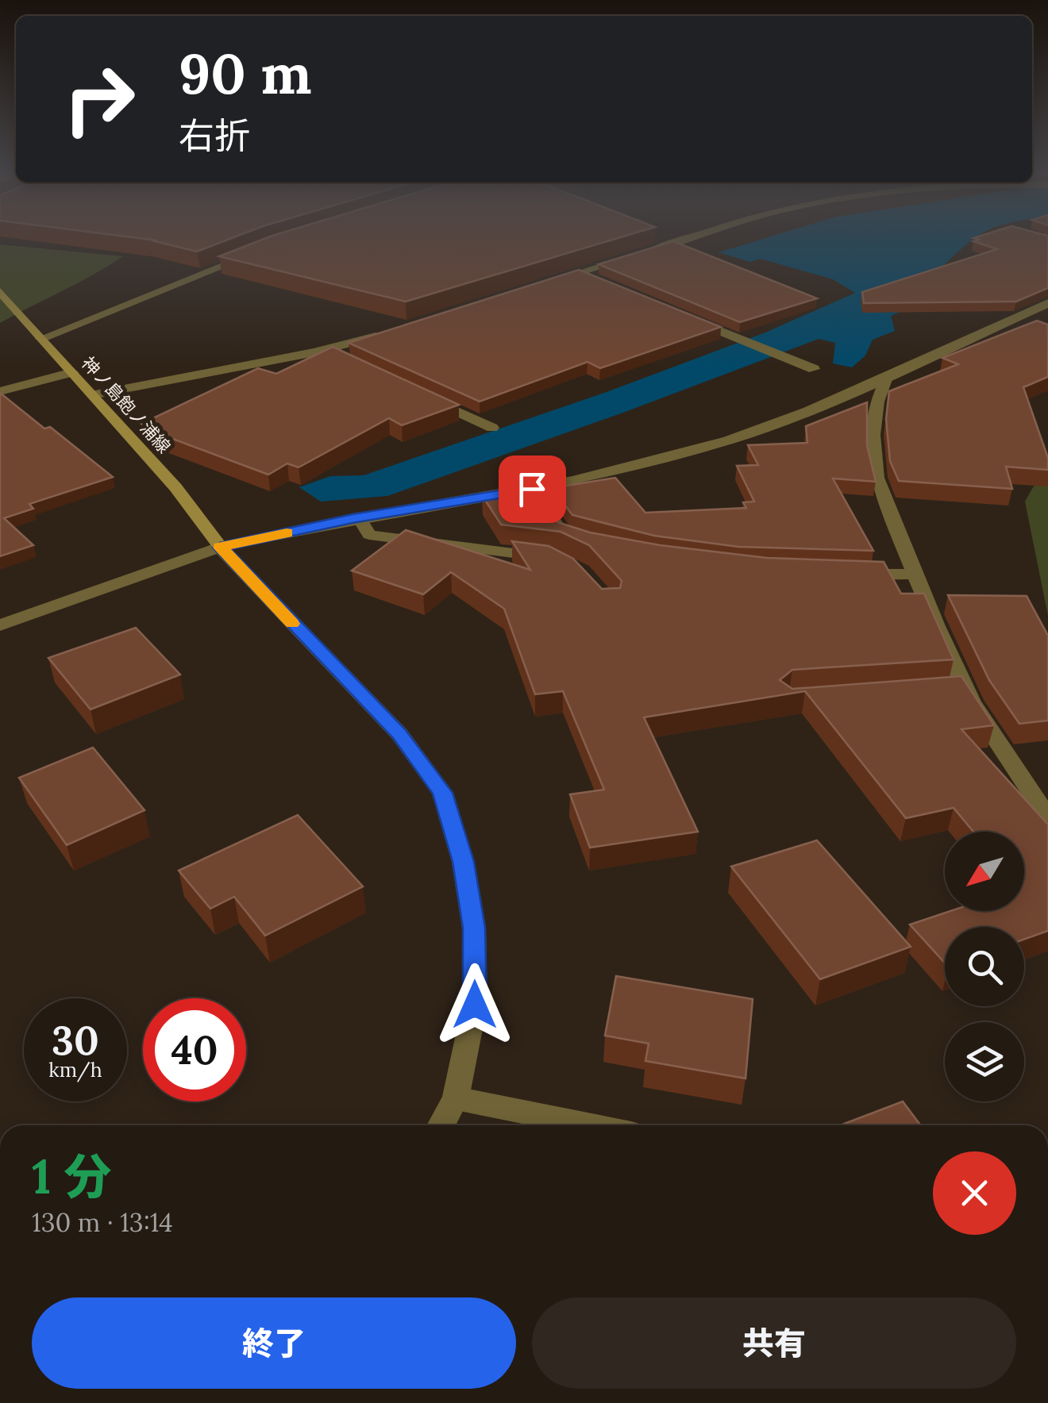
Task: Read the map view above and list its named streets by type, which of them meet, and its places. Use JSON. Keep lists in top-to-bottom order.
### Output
{
  "streets": {
    "main road": ["神ノ島飽ノ浦線"]
  },
  "north": "bottom left",
  "page": {
    "turn": ["90 m", "右折"],
    "speed": "30 km/h",
    "limit": "40",
    "heading": ["1 分", "130 m · 13:14"],
    "buttons": ["終了", "共有"]
  }
}
